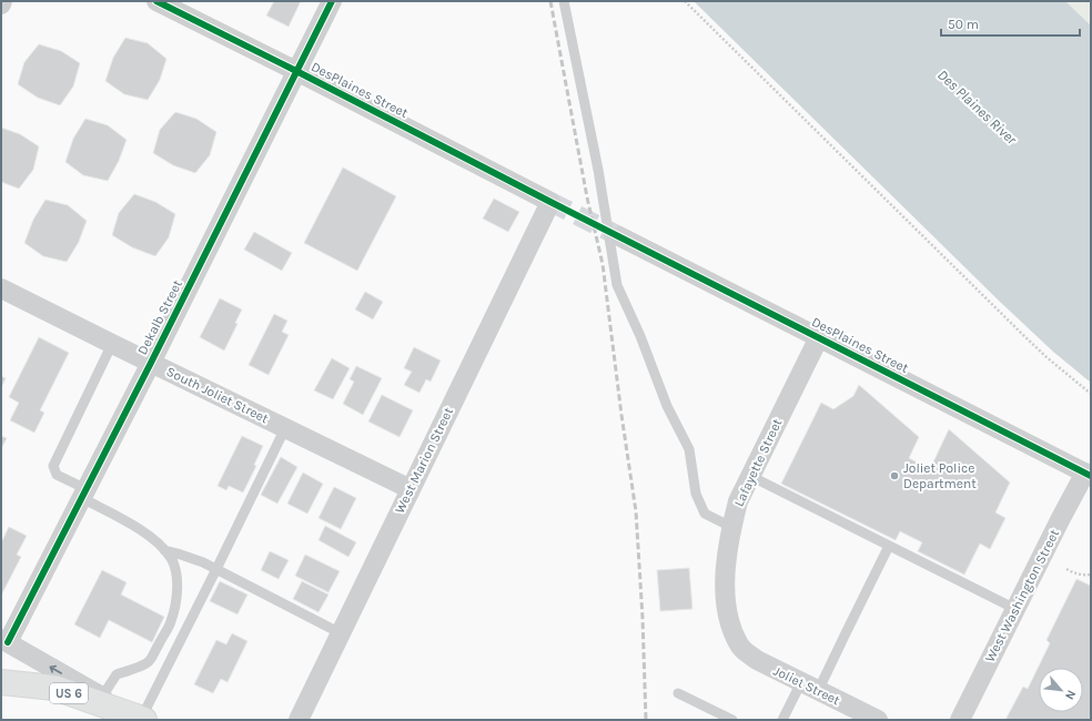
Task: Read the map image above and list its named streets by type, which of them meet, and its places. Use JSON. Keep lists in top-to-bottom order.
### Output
{
  "streets": {
    "main road": ["US 6"],
    "street": [
      "DesPlaines Street",
      "Dekalb Street",
      "South Joliet Street",
      "West Marion Street",
      "Lafayette Street",
      "West Washington Street",
      "Joliet Street"
    ]
  },
  "crossings": [
    ["DesPlaines Street", "Dekalb Street"],
    ["DesPlaines Street", "West Marion Street"],
    ["DesPlaines Street", "Lafayette Street"],
    ["DesPlaines Street", "West Washington Street"],
    ["Dekalb Street", "South Joliet Street"],
    ["South Joliet Street", "West Marion Street"],
    ["Lafayette Street", "Joliet Street"]
  ],
  "water": ["Des Plaines River"],
  "places": ["Joliet Police Department"],
  "scale_bar": "50 m",
  "north": "bottom right"
}
